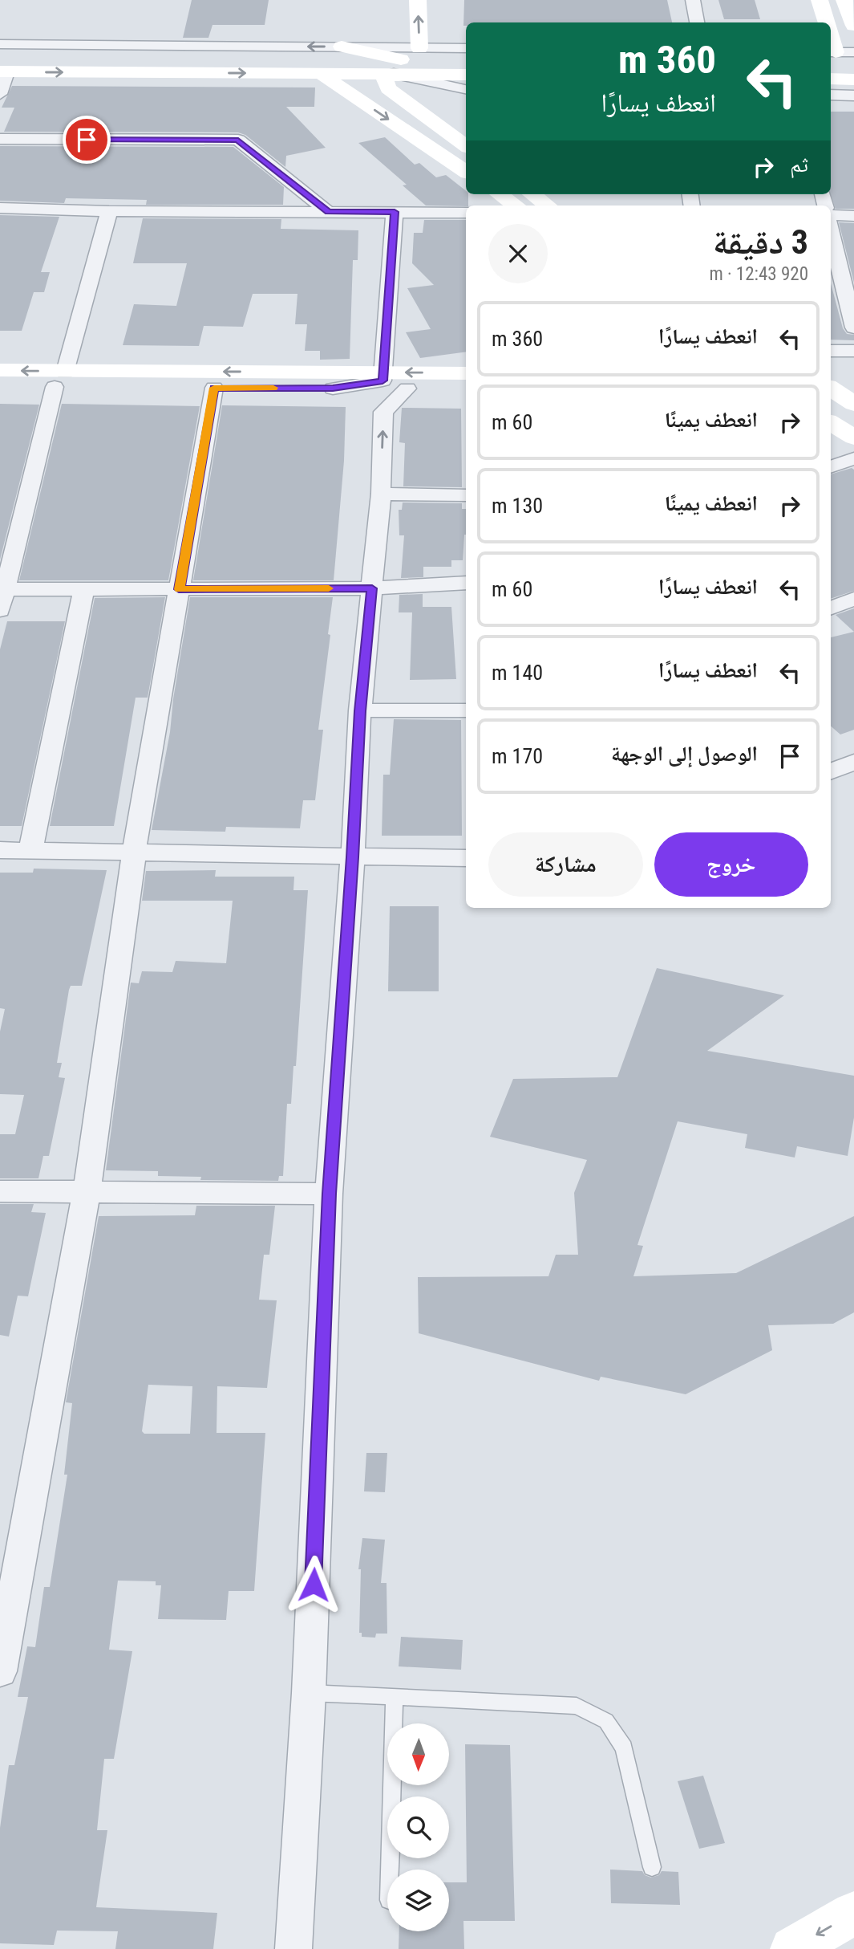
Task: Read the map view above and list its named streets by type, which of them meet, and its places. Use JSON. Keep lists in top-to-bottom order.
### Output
{
  "north": "bottom",
  "page": {
    "turn": ["360 m", "انعطف يسارًا"],
    "then": "ثم",
    "heading": ["3 دقيقة", "920 m · 12:43"],
    "list": [
      {
        "name": "انعطف يسارًا",
        "value": "360 m"
      },
      {
        "name": "انعطف يمينًا",
        "value": "60 m"
      },
      {
        "name": "انعطف يمينًا",
        "value": "130 m"
      },
      {
        "name": "انعطف يسارًا",
        "value": "60 m"
      },
      {
        "name": "انعطف يسارًا",
        "value": "140 m"
      },
      {
        "name": "الوصول إلى الوجهة",
        "value": "170 m"
      }
    ],
    "buttons": ["خروج", "مشاركة"]
  }
}
